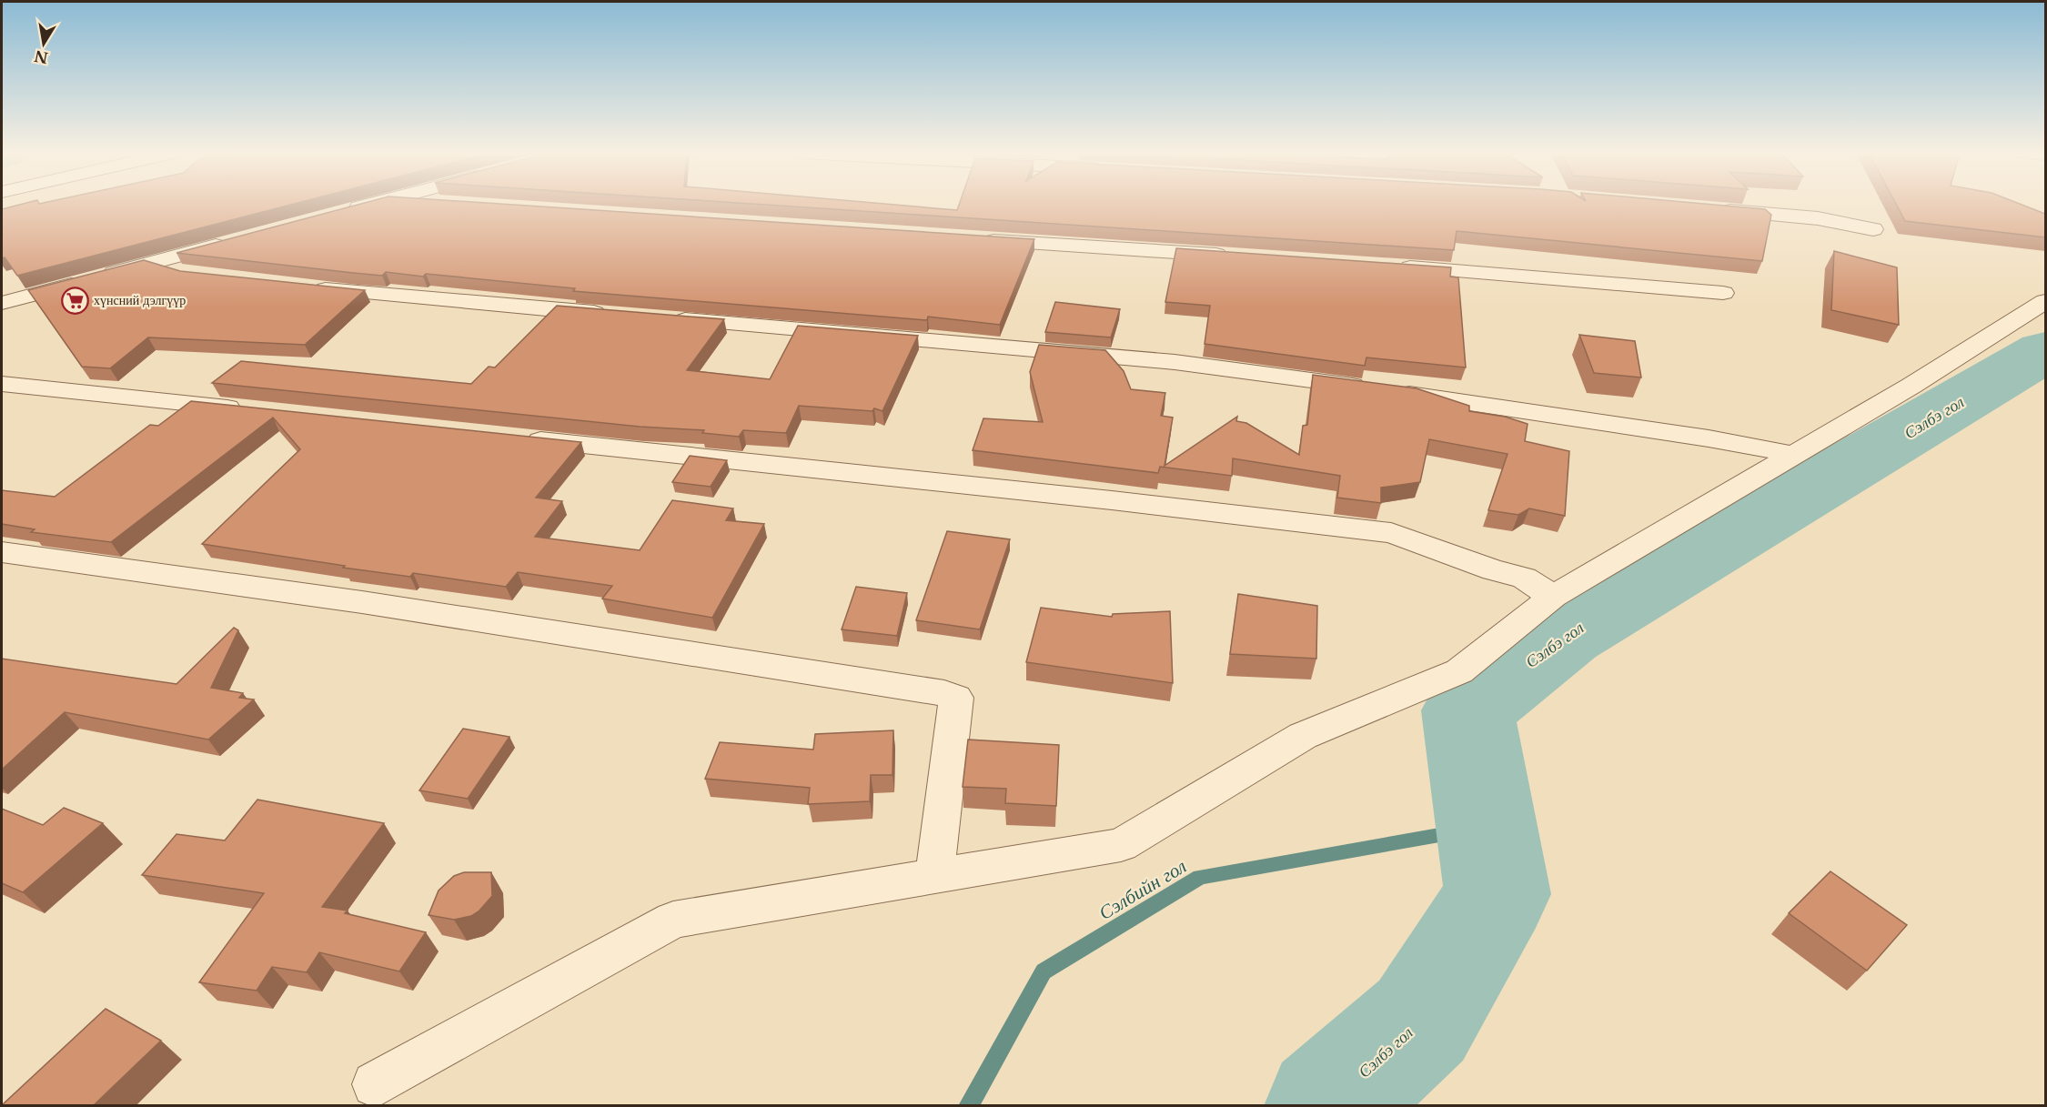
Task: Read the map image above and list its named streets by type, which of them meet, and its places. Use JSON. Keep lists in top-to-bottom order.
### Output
{
  "water": ["Сэлбэ гол", "Сэлбийн гол"],
  "places": {
    "supermarket": ["хүнсний дэлгүүр"]
  },
  "north": "bottom"
}
